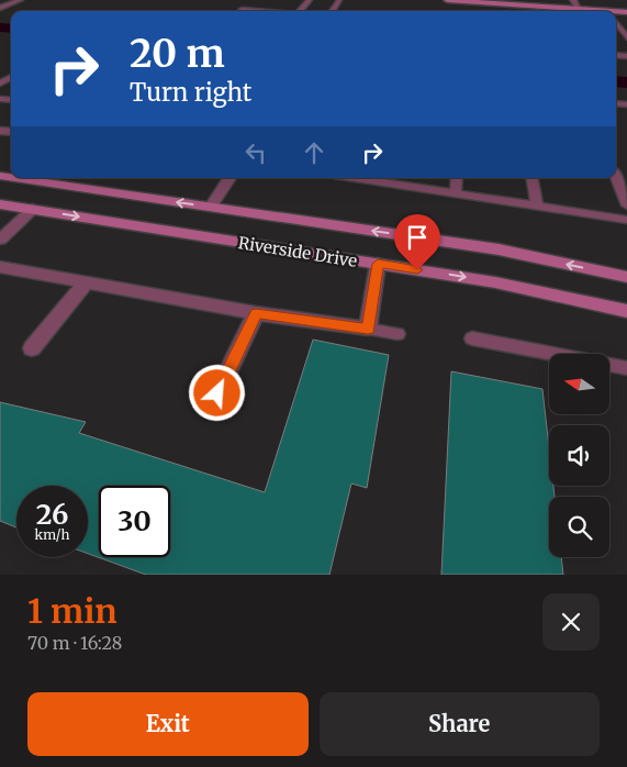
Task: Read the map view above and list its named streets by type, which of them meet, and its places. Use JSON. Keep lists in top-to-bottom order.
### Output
{
  "streets": {
    "street": ["Riverside Drive"]
  },
  "north": "left",
  "page": {
    "turn": ["20 m", "Turn right"],
    "speed": "26 km/h",
    "limit": "30",
    "heading": ["1 min", "70 m · 16:28"],
    "buttons": ["Exit", "Share"]
  }
}
